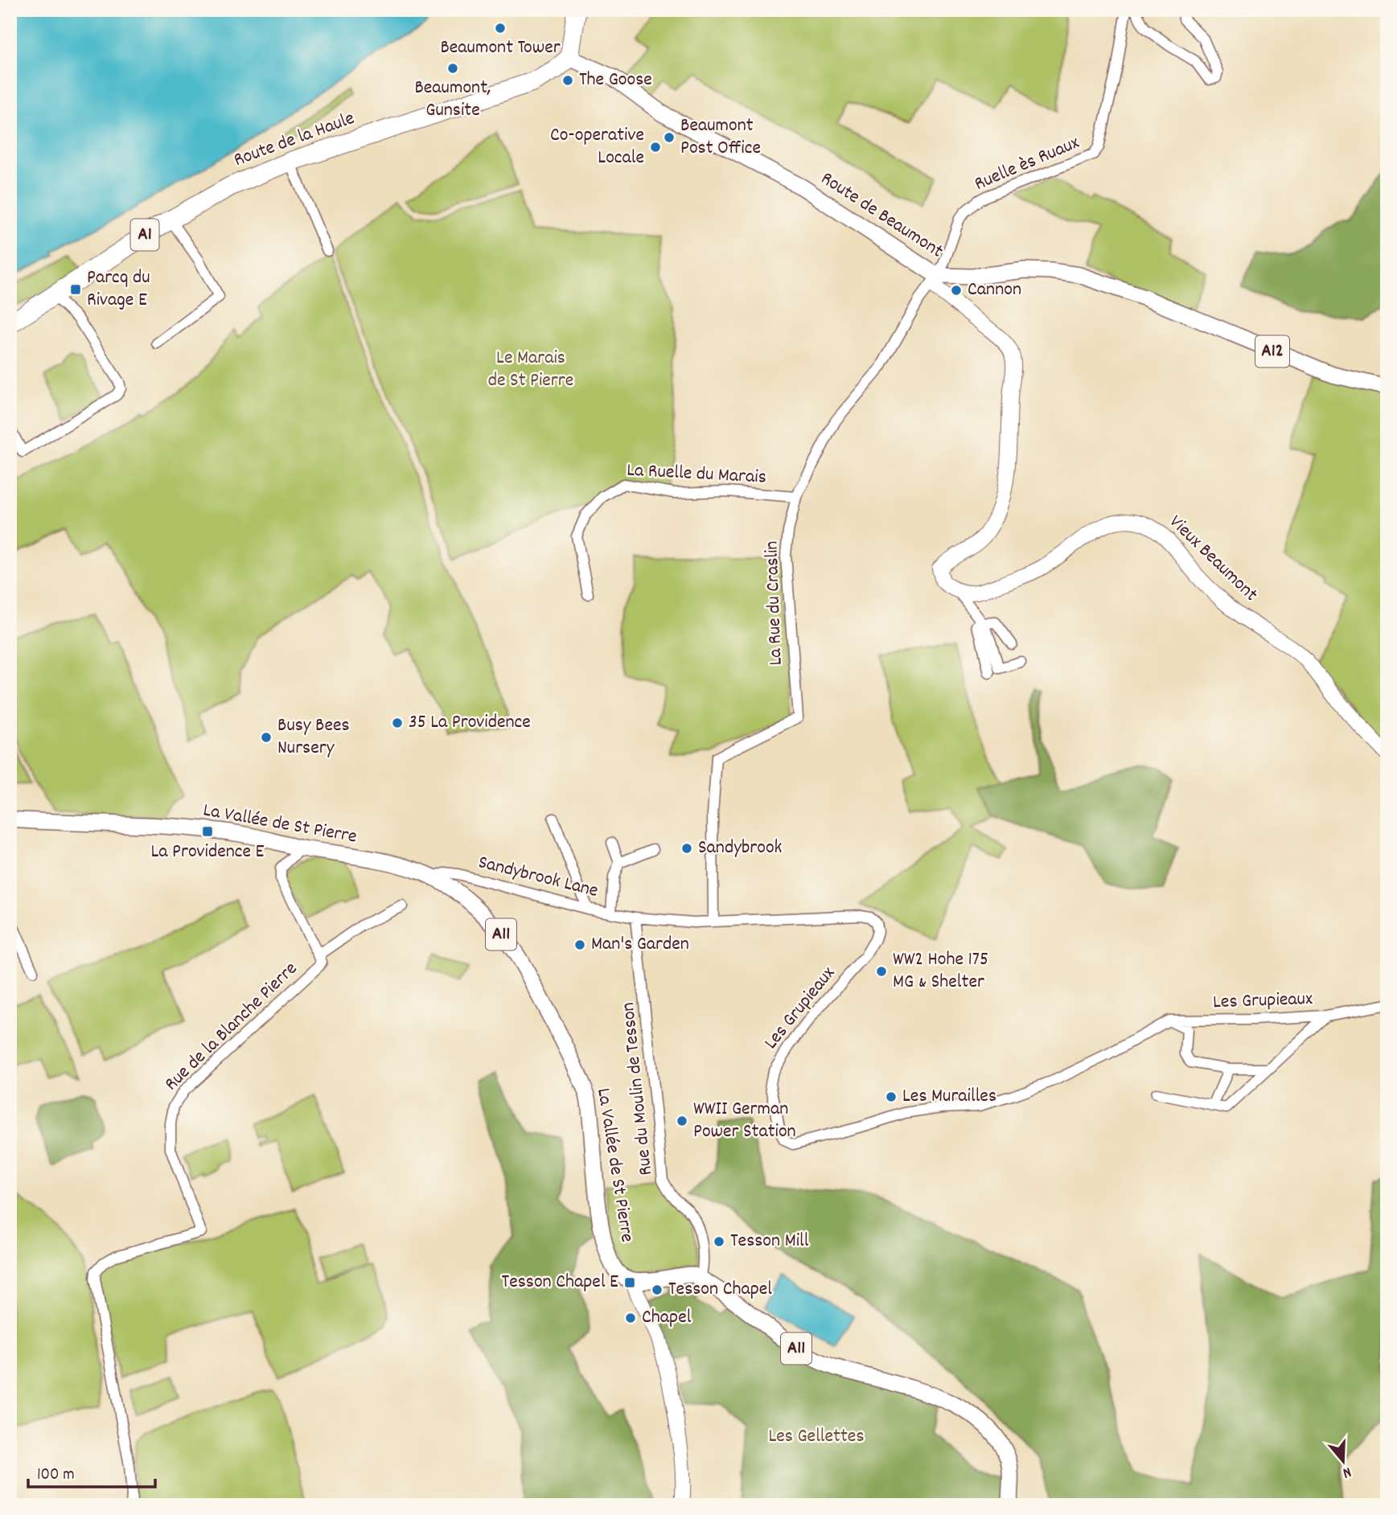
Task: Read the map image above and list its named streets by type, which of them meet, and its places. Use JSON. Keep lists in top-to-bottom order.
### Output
{
  "streets": {
    "highway": ["Route de la Haule", "A1"],
    "main road": [
      "Route de Beaumont",
      "A12",
      "La Vallée de St Pierre",
      "A11"
    ],
    "street": [
      "Ruelle ès Ruaux",
      "La Ruelle du Marais",
      "Vieux Beaumont",
      "La Rue du Craslin",
      "Sandybrook Lane",
      "Les Grupieaux",
      "Rue de la Blanche Pierre",
      "Rue du Moulin de Tesson"
    ]
  },
  "crossings": [
    ["Route de la Haule", "Route de Beaumont"],
    ["Ruelle ès Ruaux", "Route de Beaumont"],
    ["Ruelle ès Ruaux", "La Rue du Craslin"],
    ["Route de Beaumont", "La Rue du Craslin"],
    ["La Ruelle du Marais", "La Rue du Craslin"],
    ["La Rue du Craslin", "Les Grupieaux"],
    ["La Vallée de St Pierre", "Sandybrook Lane"],
    ["La Vallée de St Pierre", "A11"],
    ["La Vallée de St Pierre", "Rue de la Blanche Pierre"],
    ["Sandybrook Lane", "Les Grupieaux"],
    ["Sandybrook Lane", "Rue du Moulin de Tesson"],
    ["A11", "Rue du Moulin de Tesson"],
    ["Les Grupieaux", "Rue du Moulin de Tesson"]
  ],
  "parks": ["Le Marais de St Pierre", "Les Gellettes"],
  "places": {
    "other": [
      "Beaumont Tower",
      "Beaumont, Gunsite",
      "The Goose",
      "Beaumont Post Office",
      "Co-operative Locale",
      "Cannon",
      "35 La Providence",
      "Busy Bees Nursery",
      "Sandybrook",
      "Man's Garden",
      "WW2 Hohe 175 MG & Shelter",
      "Les Murailles",
      "WWII German Power Station",
      "Tesson Mill",
      "Tesson Chapel",
      "Chapel"
    ],
    "transit": ["Parcq du Rivage E", "La Providence E", "Tesson Chapel E"]
  },
  "scale_bar": "100 m",
  "north": "bottom"
}
